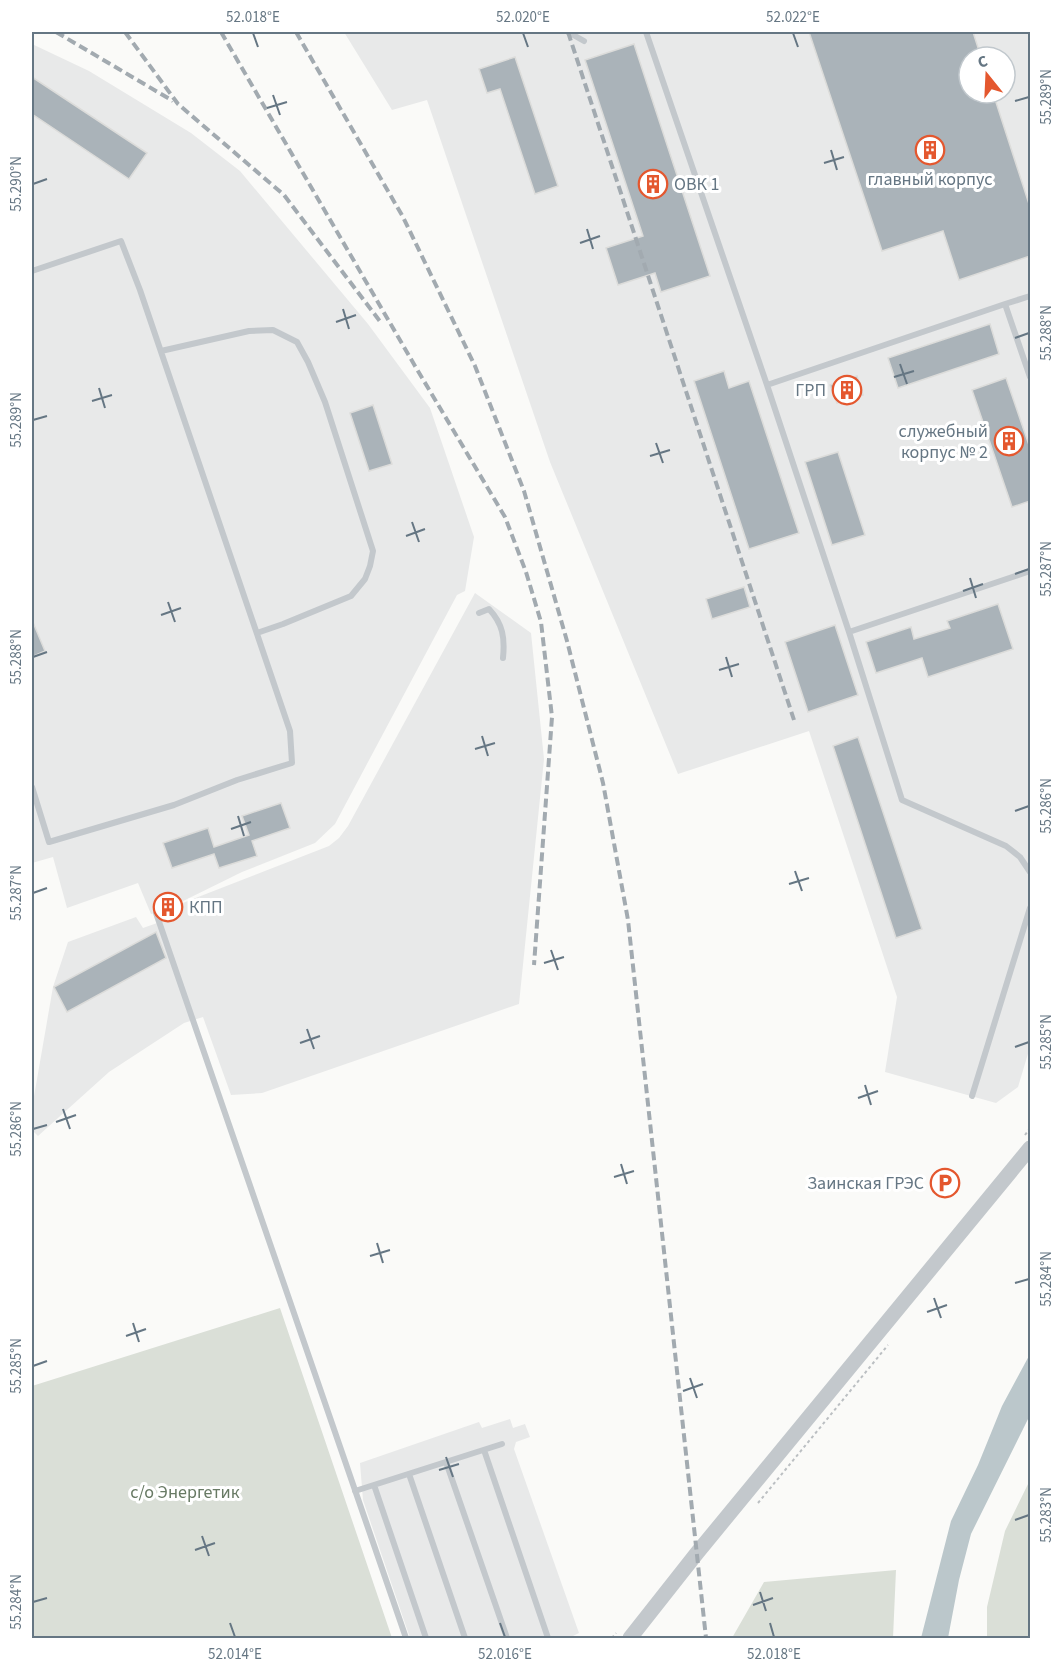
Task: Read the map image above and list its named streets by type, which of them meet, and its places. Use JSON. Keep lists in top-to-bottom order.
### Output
{
  "parks": ["с/о Энергетик"],
  "places": {
    "building": [
      "главный корпус",
      "ОВК 1",
      "ГРП",
      "служебный корпус № 2",
      "КПП"
    ],
    "parking": ["Заинская ГРЭС"]
  },
  "north": "top",
  "coordinates": [
    "52.018°E",
    "52.020°E",
    "52.022°E",
    "55.289°N",
    "55.290°N",
    "55.288°N",
    "55.287°N",
    "55.286°N",
    "55.285°N",
    "55.284°N",
    "55.283°N",
    "52.014°E",
    "52.016°E"
  ]
}
